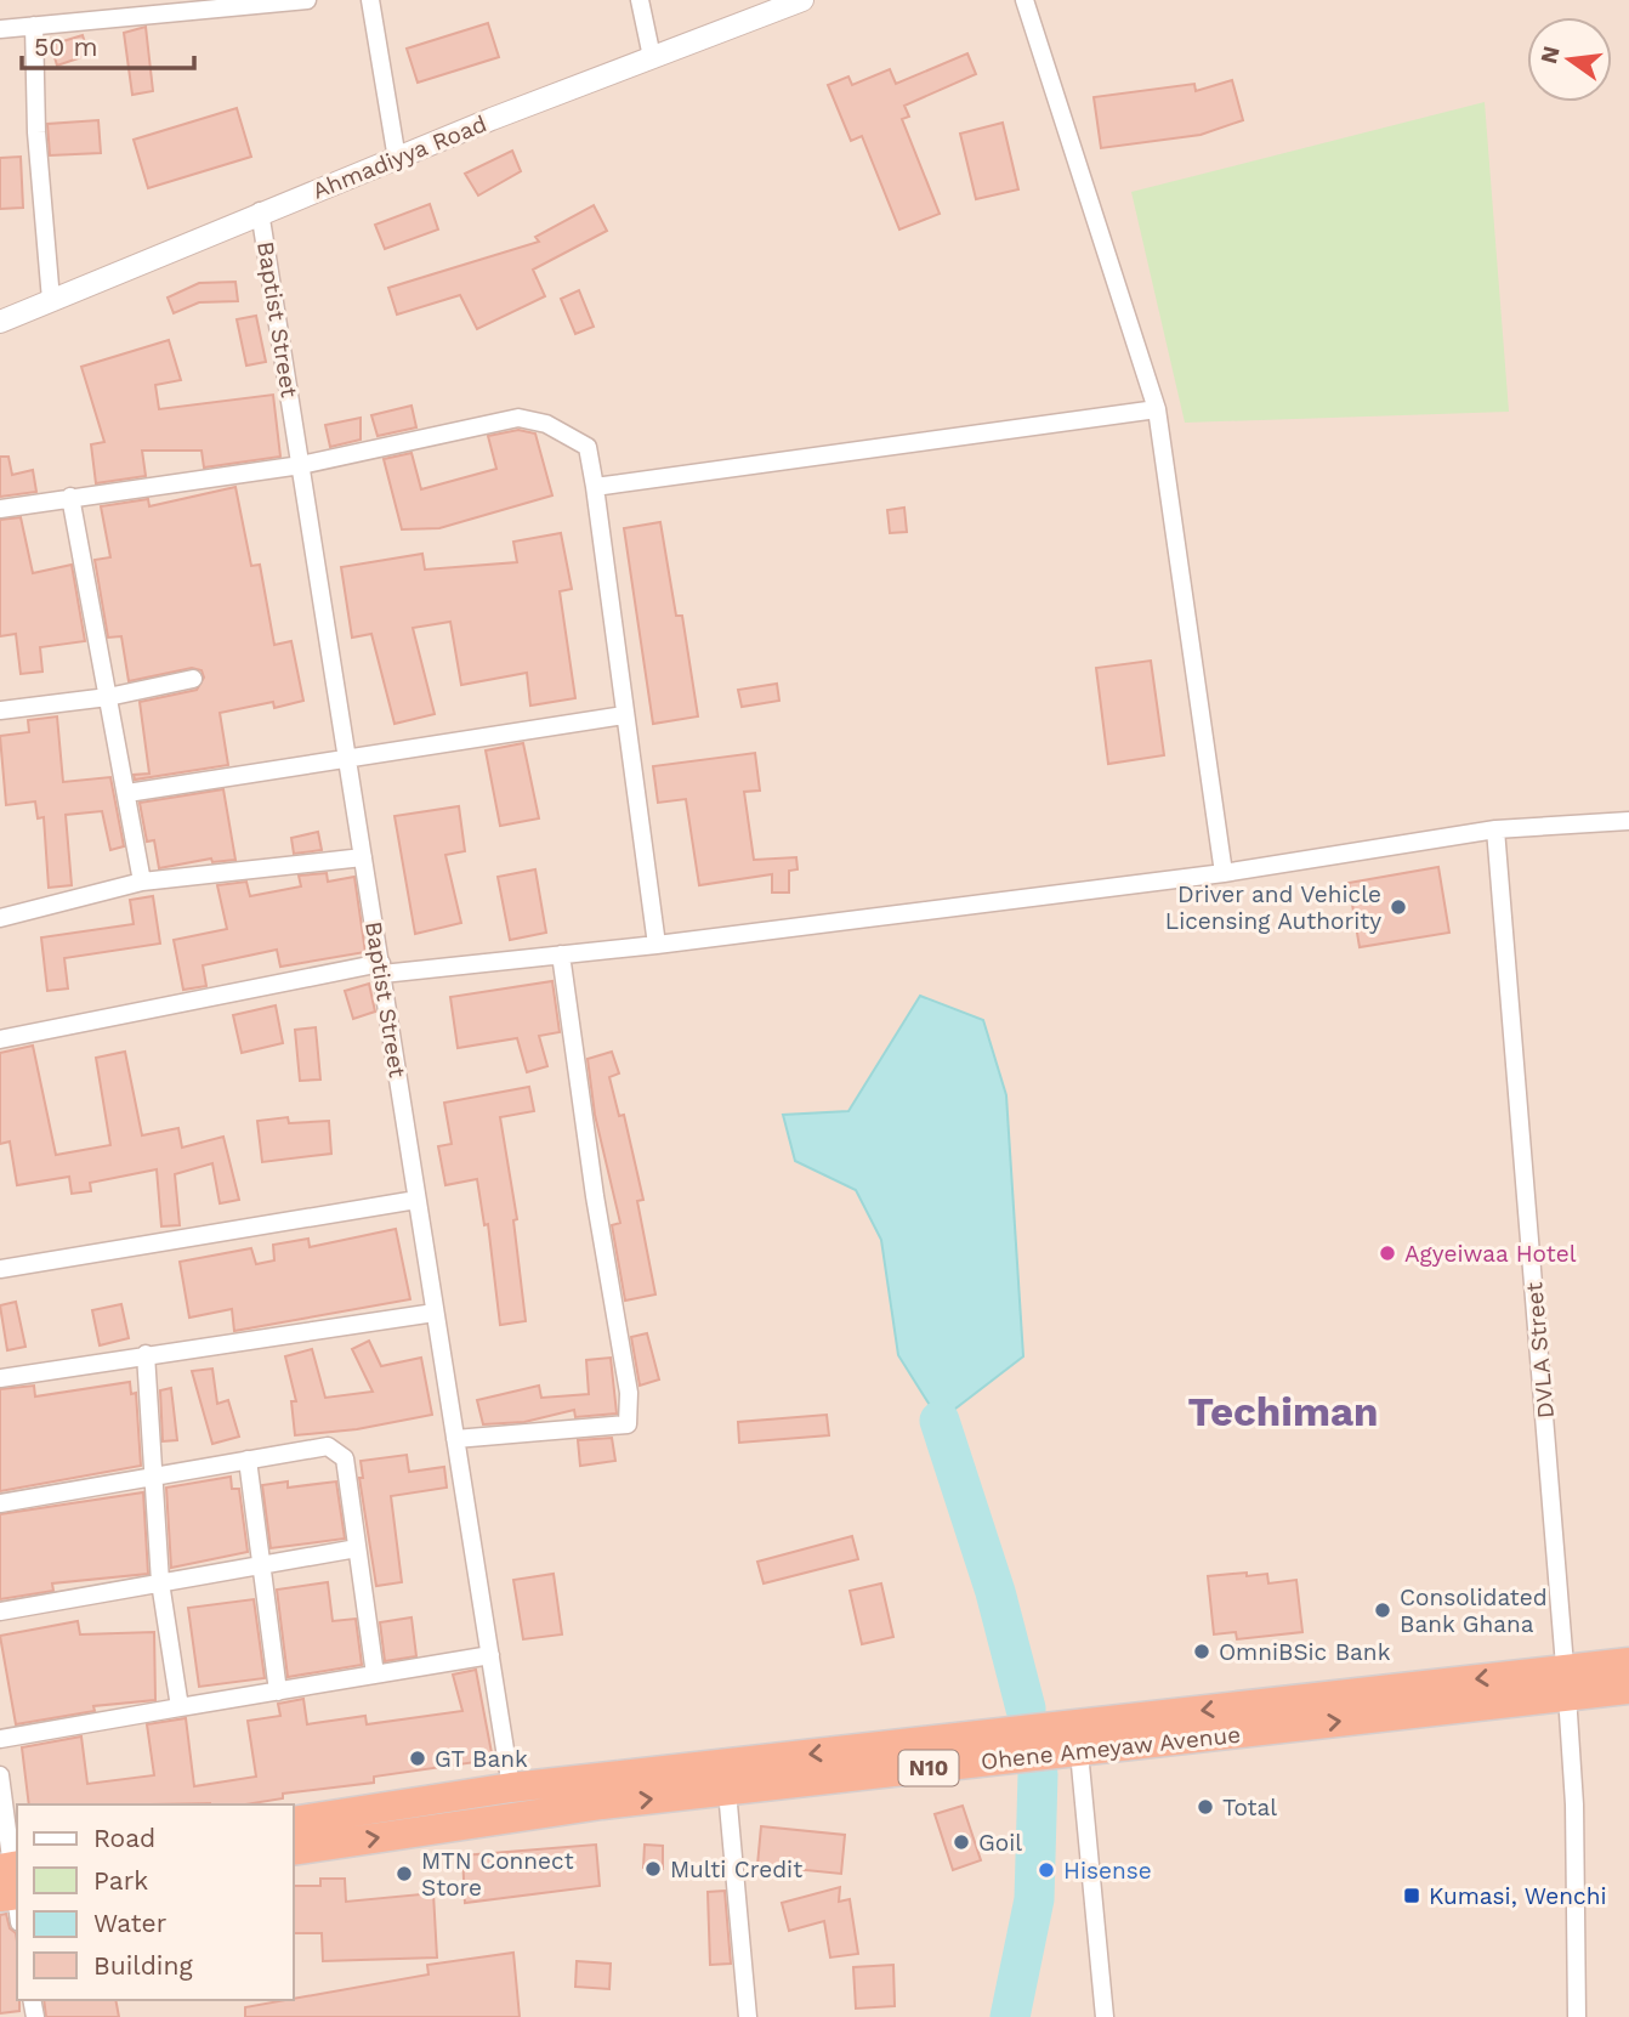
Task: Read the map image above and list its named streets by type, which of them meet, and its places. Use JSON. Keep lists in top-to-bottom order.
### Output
{
  "streets": {
    "highway": ["Ohene Ameyaw Avenue", "N10"],
    "street": ["Ahmadiyya Road", "Baptist Street", "DVLA Street"]
  },
  "crossings": [
    ["Ahmadiyya Road", "Baptist Street"],
    ["Baptist Street", "Ohene Ameyaw Avenue"],
    ["DVLA Street", "Ohene Ameyaw Avenue"]
  ],
  "districts": ["Techiman"],
  "places": {
    "other": [
      "Driver and Vehicle Licensing Authority",
      "Agyeiwaa Hotel",
      "Consolidated Bank Ghana",
      "OmniBSic Bank",
      "GT Bank",
      "Total",
      "Goil",
      "Multi Credit",
      "Hisense",
      "MTN Connect Store"
    ],
    "transit": ["Kumasi, Wenchi"]
  },
  "legend": [
    "Road",
    "Park",
    "Water",
    "Building"
  ],
  "scale_bar": "50 m",
  "north": "left"
}
